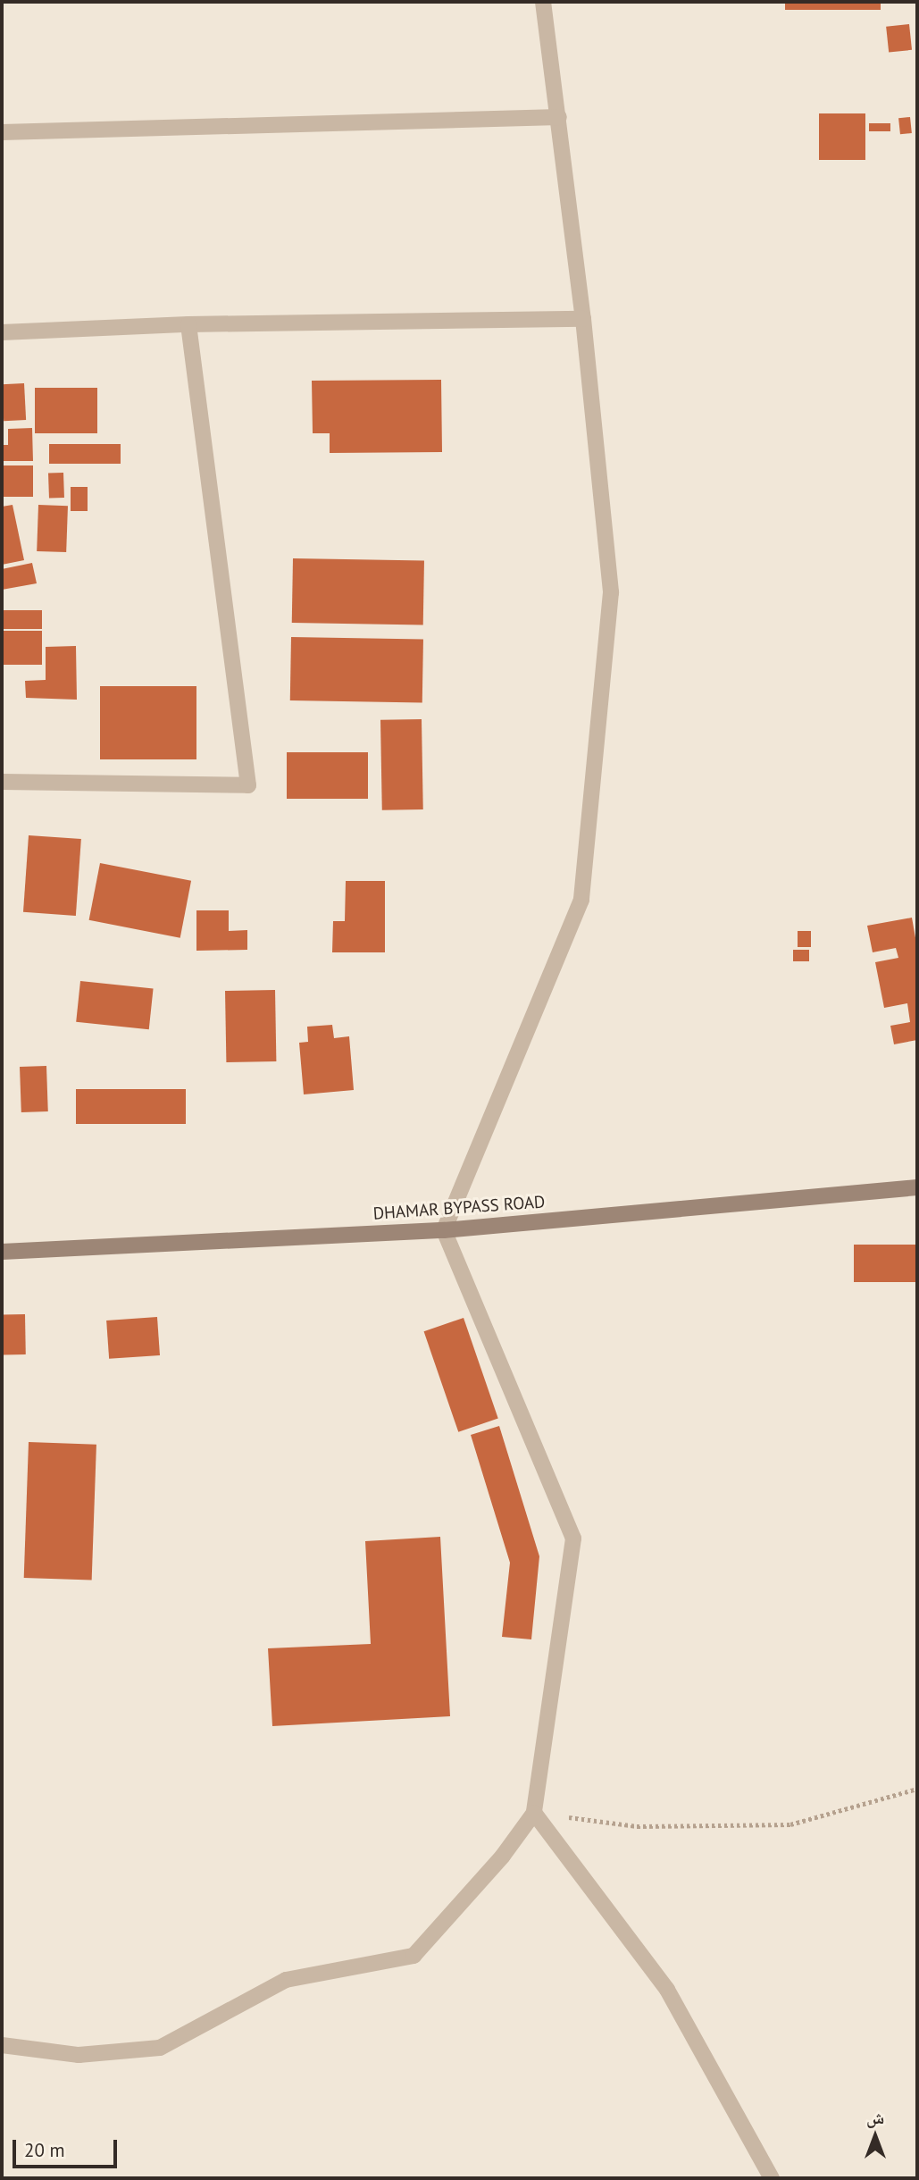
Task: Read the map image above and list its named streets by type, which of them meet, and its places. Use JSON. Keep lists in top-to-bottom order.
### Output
{
  "streets": {
    "main road": ["DHAMAR BYPASS ROAD"]
  },
  "scale_bar": "20 m",
  "north": "top"
}
